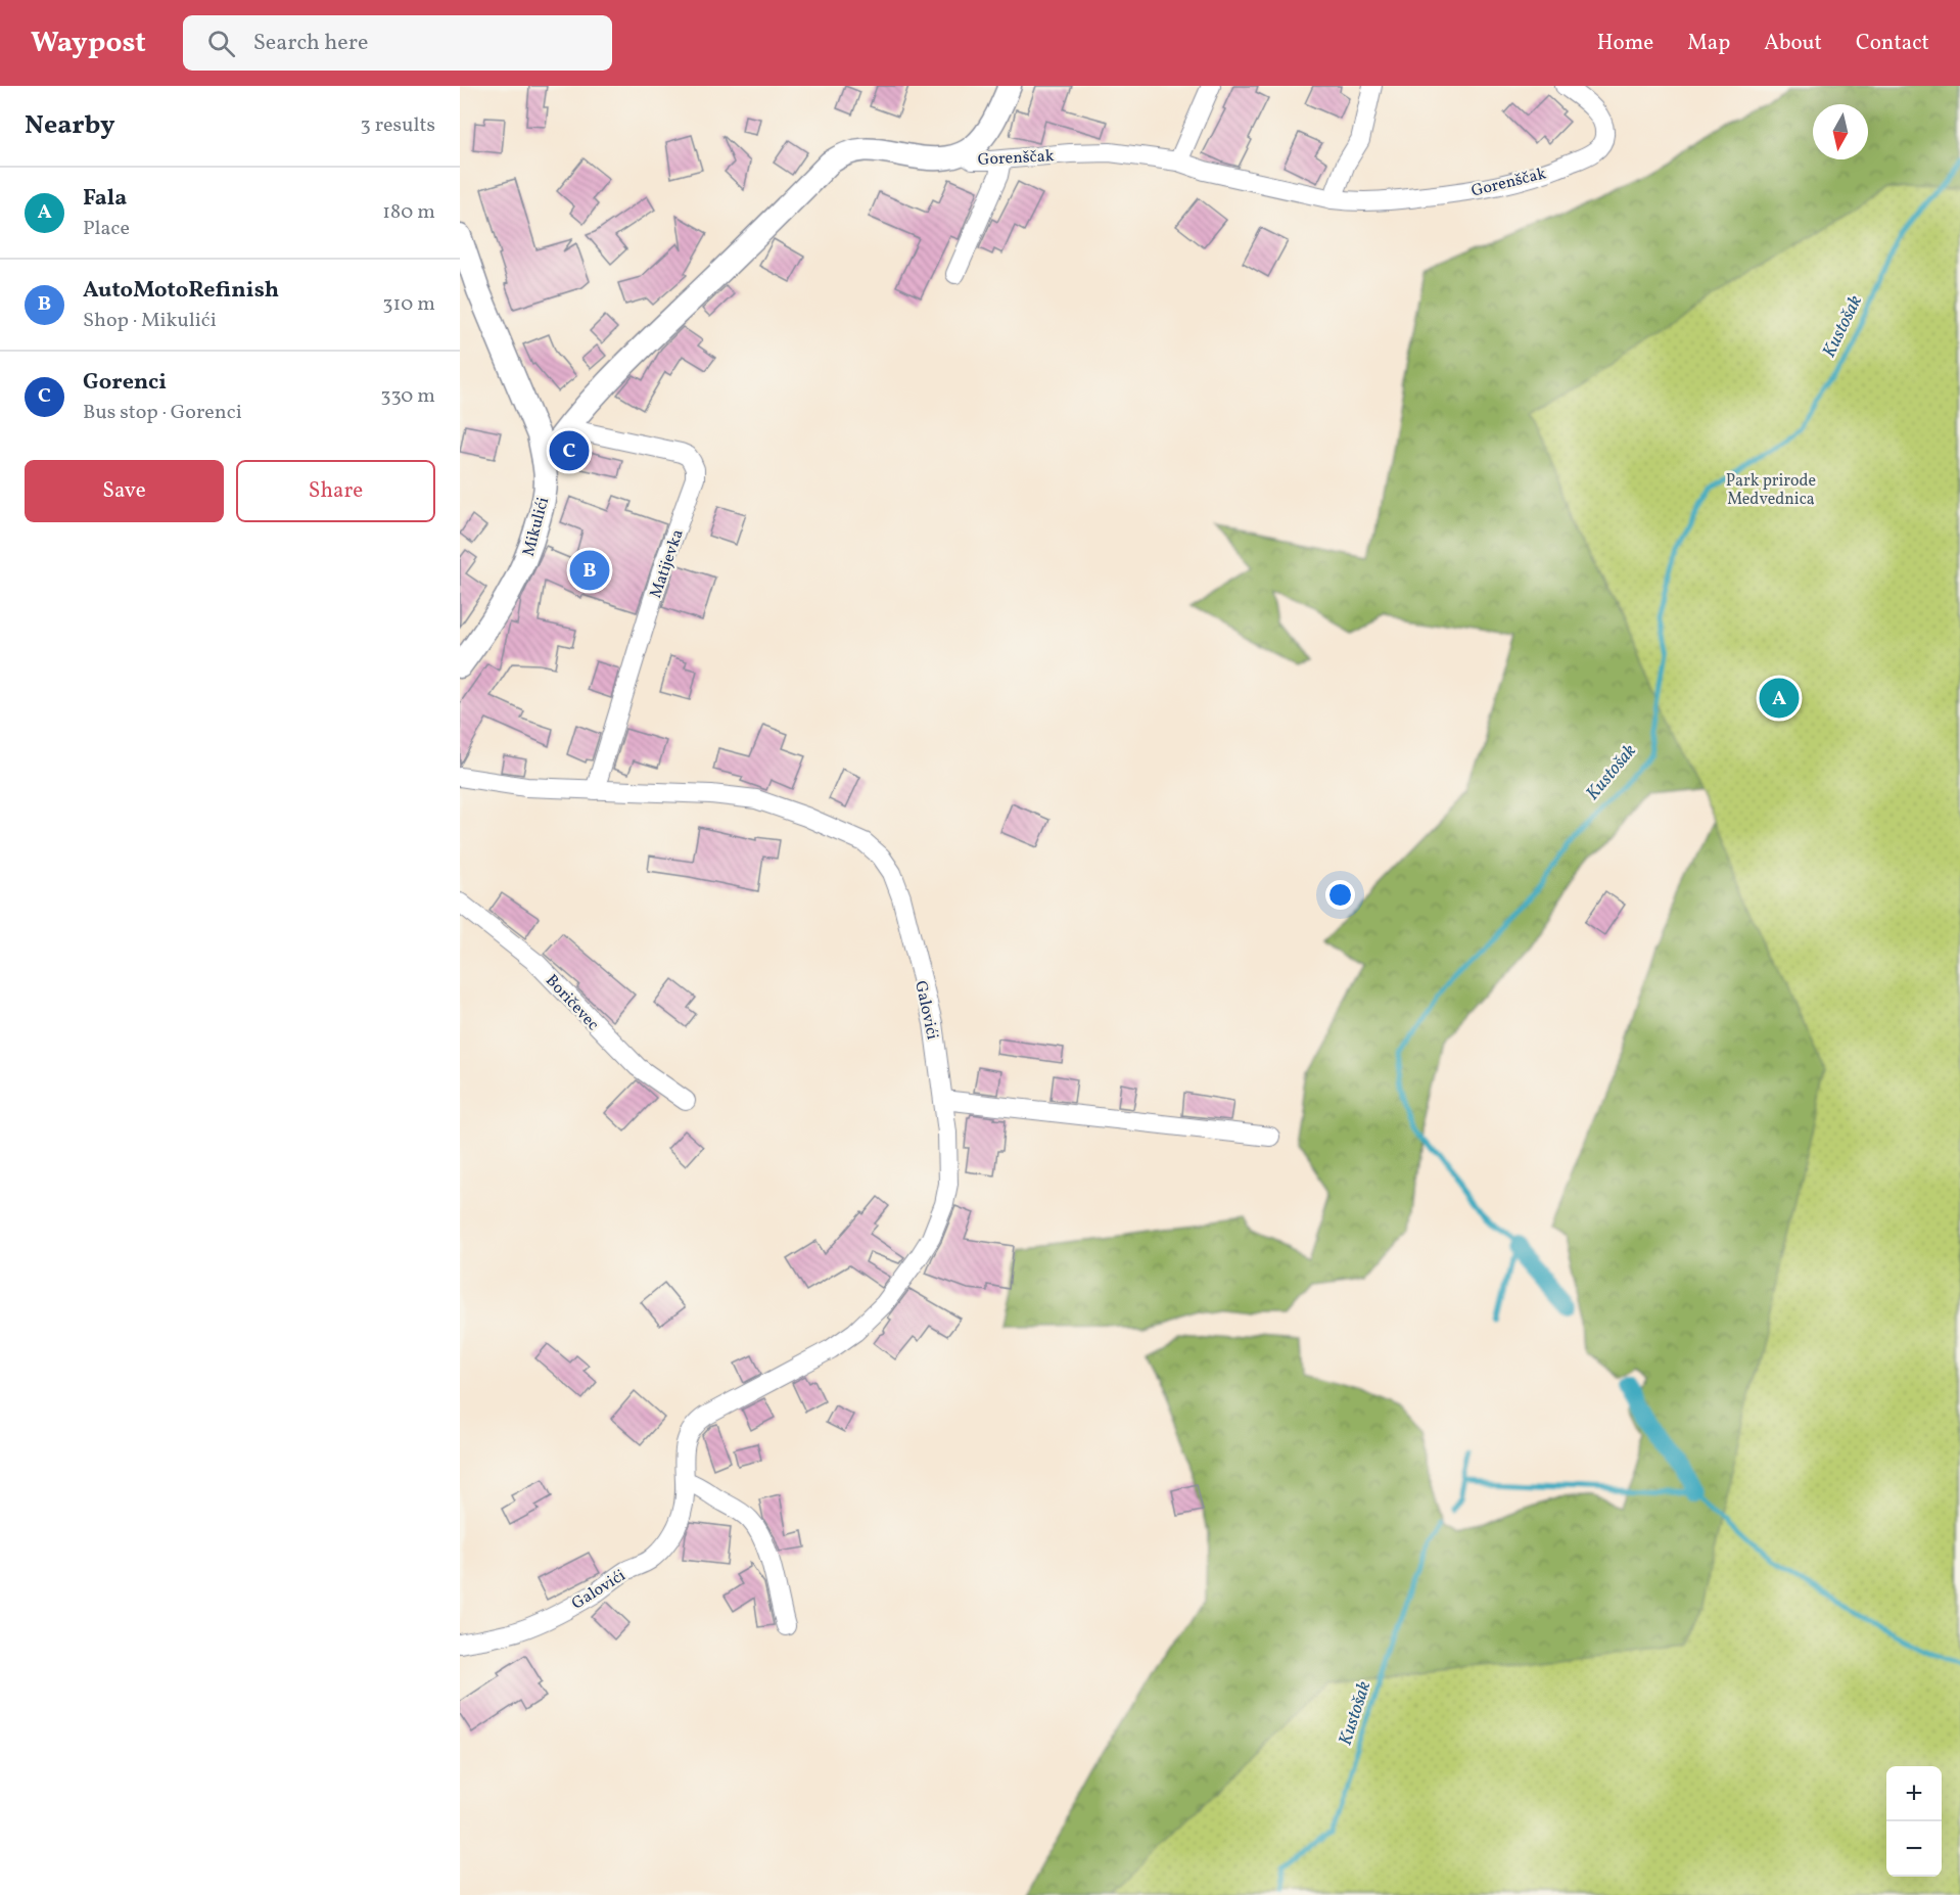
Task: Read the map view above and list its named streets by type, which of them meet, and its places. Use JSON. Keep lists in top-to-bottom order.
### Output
{
  "streets": {
    "street": [
      "Gorenščak",
      "Mikulići",
      "Matijevka",
      "Boričevec",
      "Galovići"
    ]
  },
  "crossings": [
    ["Matijevka", "Galovići"]
  ],
  "water": ["Kustošak"],
  "parks": ["Park prirode Medvednica"],
  "north": "bottom",
  "page": {
    "header": "Waypost",
    "search": "Search here",
    "nav": [
      "Home",
      "Map",
      "About",
      "Contact"
    ],
    "heading": ["Nearby", "3 results"],
    "list": [
      {
        "mark": "A",
        "name": "Fala",
        "note": "Place",
        "value": "180 m"
      },
      {
        "mark": "B",
        "name": "AutoMotoRefinish",
        "note": "Shop · Mikulići",
        "value": "310 m"
      },
      {
        "mark": "C",
        "name": "Gorenci",
        "note": "Bus stop · Gorenci",
        "value": "330 m"
      }
    ],
    "pins": ["C", "B", "A"],
    "buttons": ["Save", "Share"],
    "map_buttons": ["+", "−"]
  }
}
